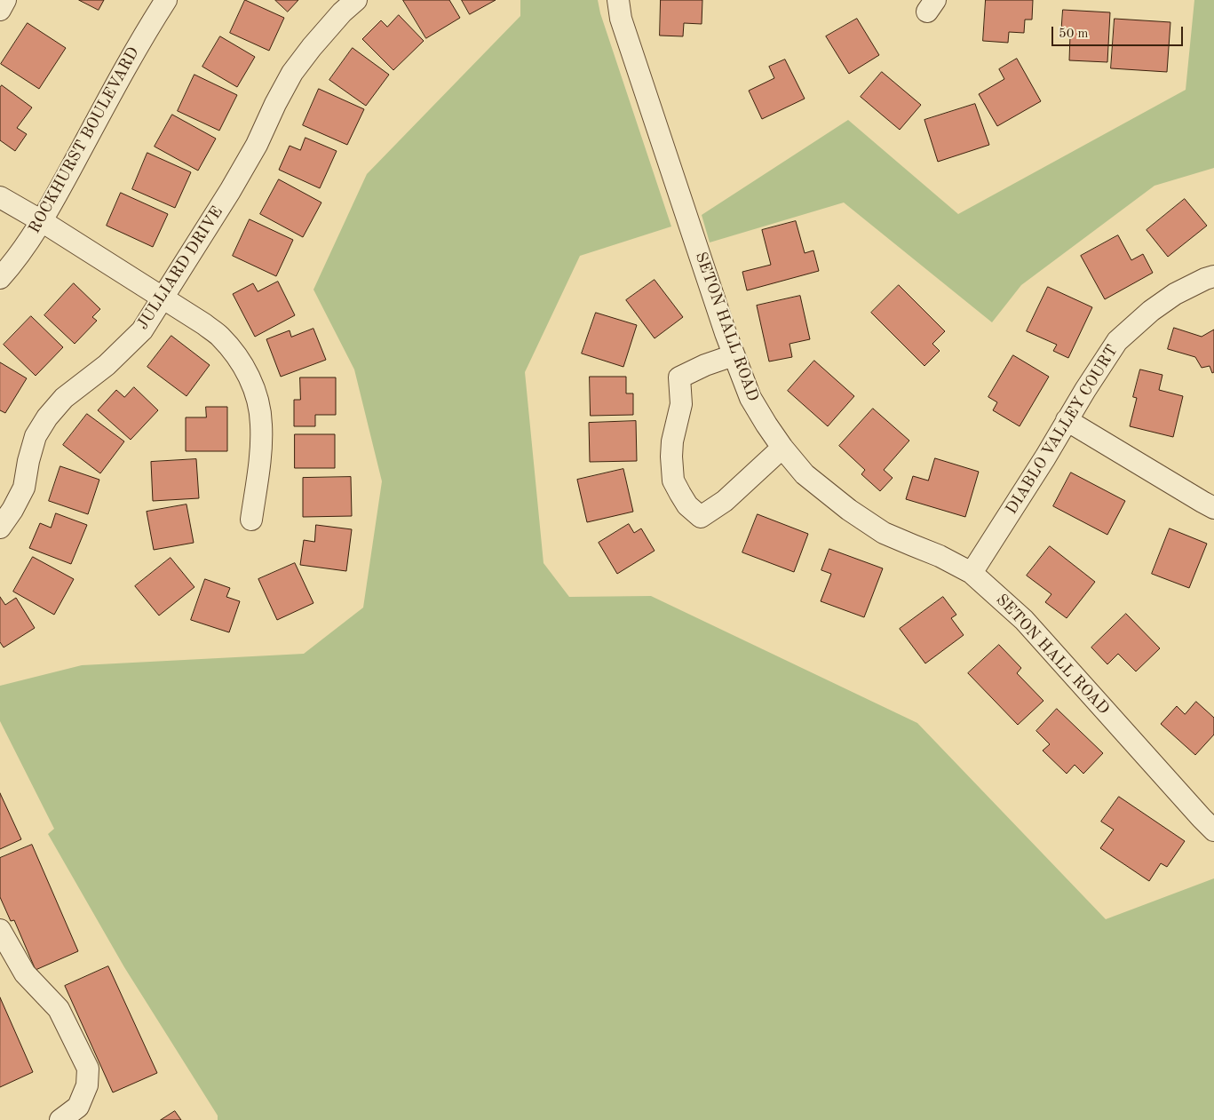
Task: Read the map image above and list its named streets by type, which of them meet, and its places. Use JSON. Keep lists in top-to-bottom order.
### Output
{
  "streets": {
    "street": [
      "ROCKHURST BOULEVARD",
      "JULLIARD DRIVE",
      "SETON HALL ROAD",
      "DIABLO VALLEY COURT"
    ]
  },
  "crossings": [
    ["SETON HALL ROAD", "DIABLO VALLEY COURT"]
  ],
  "scale_bar": "50 m"
}
